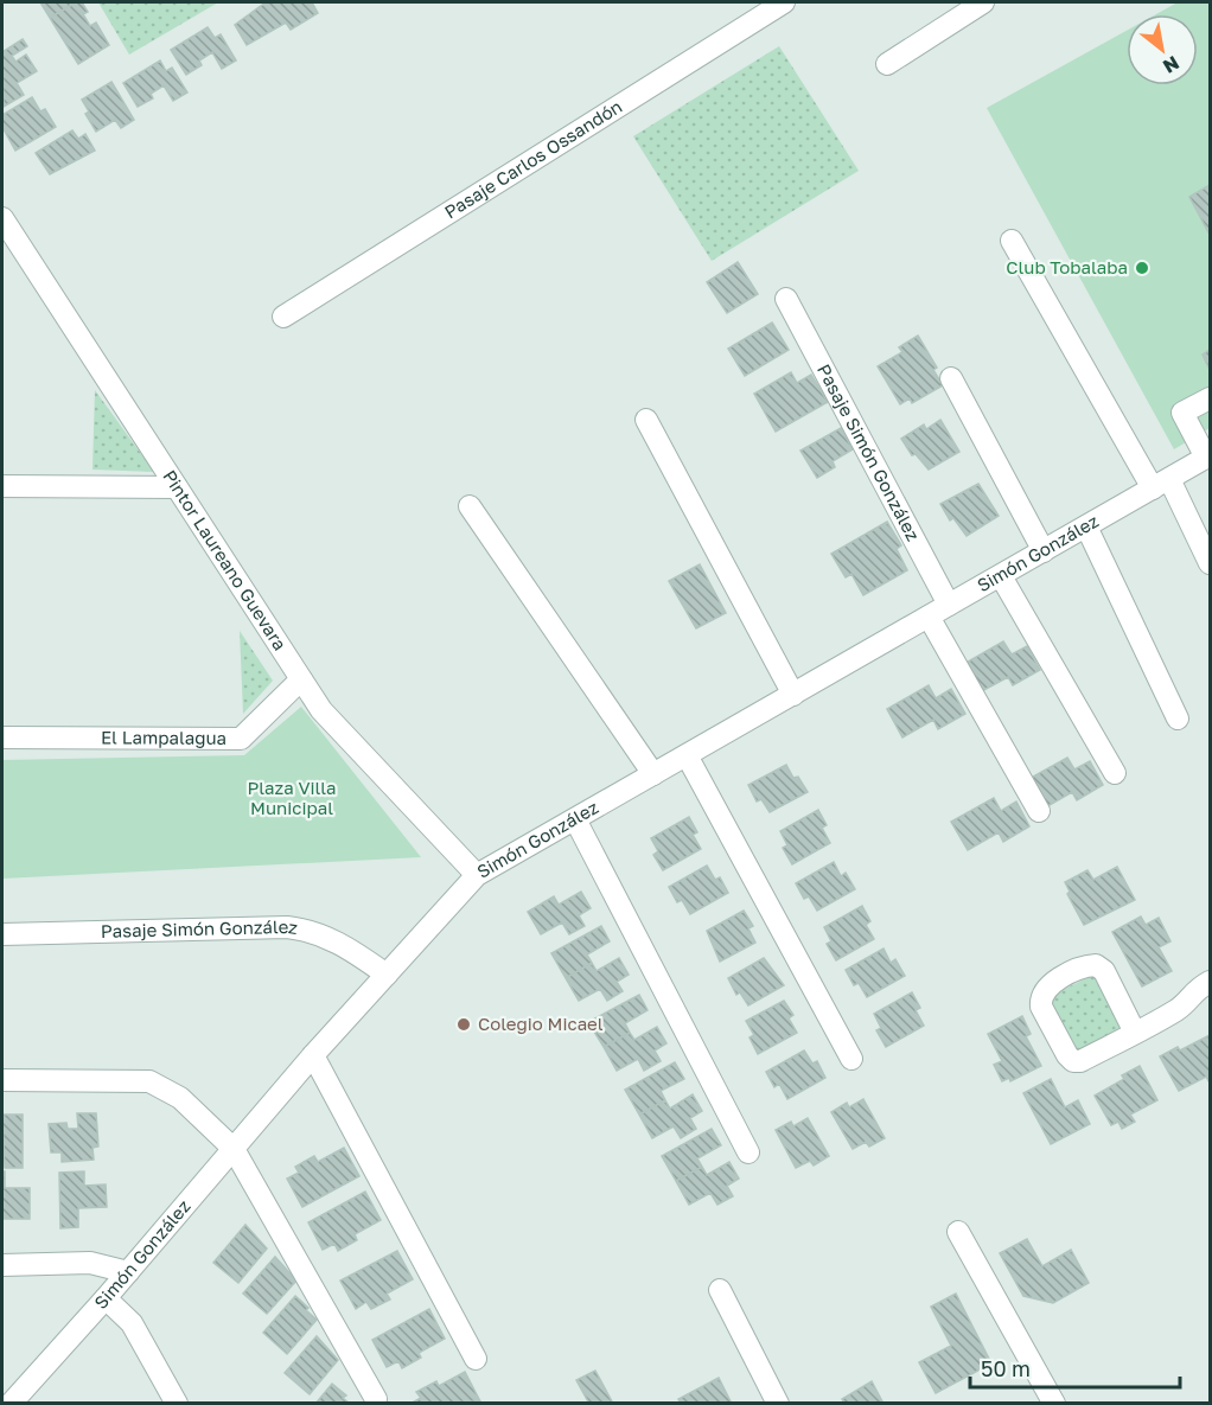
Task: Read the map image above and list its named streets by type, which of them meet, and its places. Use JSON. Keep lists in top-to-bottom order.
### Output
{
  "streets": {
    "street": [
      "Pasaje Carlos Ossandón",
      "Pasaje Simón González",
      "Simón González",
      "Pintor Laureano Guevara",
      "El Lampalagua"
    ]
  },
  "crossings": [
    ["Pasaje Simón González", "Simón González"],
    ["Simón González", "Pintor Laureano Guevara"],
    ["Pintor Laureano Guevara", "El Lampalagua"]
  ],
  "parks": ["Plaza Villa Municipal"],
  "places": ["Club Tobalaba", "Colegio Micael"],
  "scale_bar": "50 m",
  "north": "bottom right"
}
